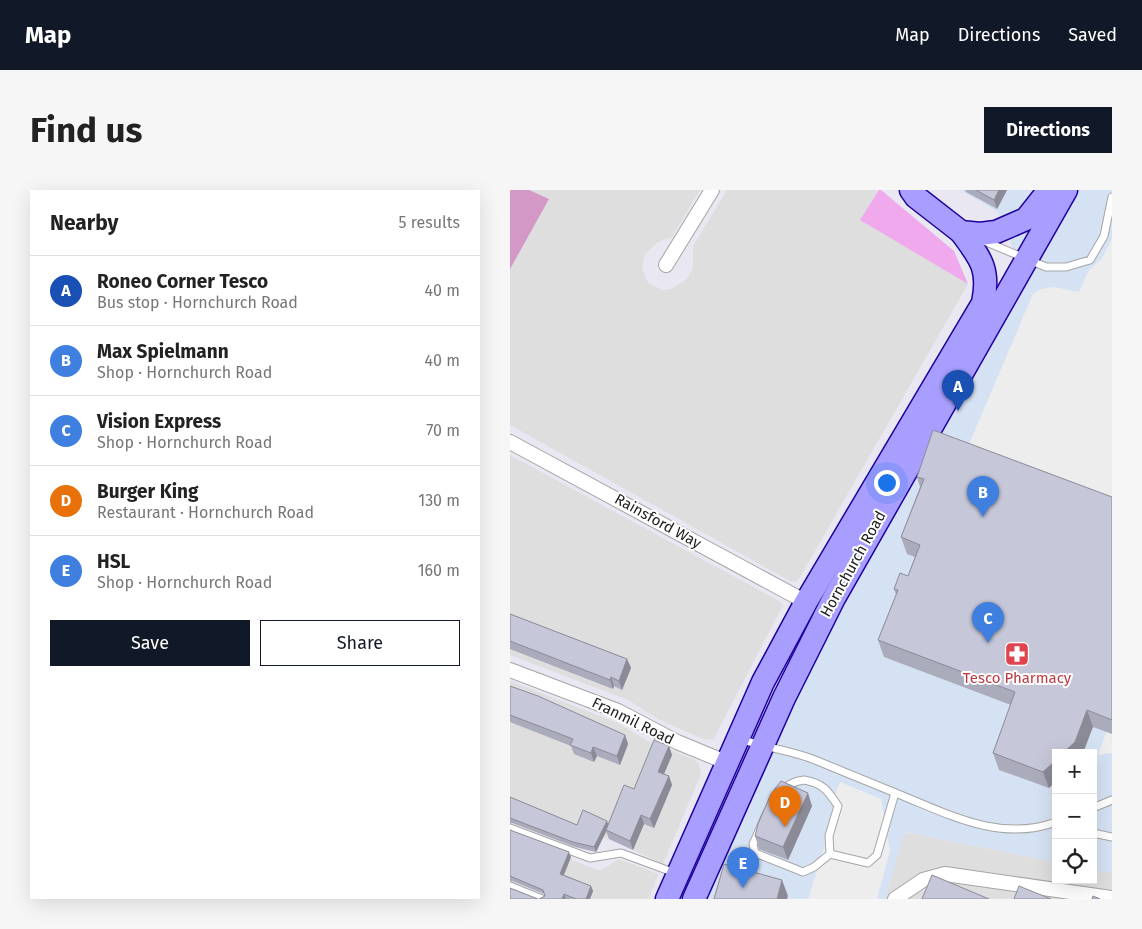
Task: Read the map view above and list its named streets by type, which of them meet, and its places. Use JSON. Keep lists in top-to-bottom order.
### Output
{
  "streets": {
    "main road": ["Hornchurch Road"],
    "street": ["Rainsford Way", "Franmil Road"]
  },
  "crossings": [
    ["Rainsford Way", "Hornchurch Road"],
    ["Hornchurch Road", "Franmil Road"]
  ],
  "places": {
    "pharmacy": ["Tesco Pharmacy"]
  },
  "page": {
    "header": "Map",
    "nav": ["Map", "Directions", "Saved"],
    "buttons": [
      "Directions",
      ["Save", "Share"]
    ],
    "title": "Find us",
    "heading": ["Nearby", "5 results"],
    "list": [
      {
        "mark": "A",
        "name": "Roneo Corner Tesco",
        "note": "Bus stop · Hornchurch Road",
        "value": "40 m"
      },
      {
        "mark": "B",
        "name": "Max Spielmann",
        "note": "Shop · Hornchurch Road",
        "value": "40 m"
      },
      {
        "mark": "C",
        "name": "Vision Express",
        "note": "Shop · Hornchurch Road",
        "value": "70 m"
      },
      {
        "mark": "D",
        "name": "Burger King",
        "note": "Restaurant · Hornchurch Road",
        "value": "130 m"
      },
      {
        "mark": "E",
        "name": "HSL",
        "note": "Shop · Hornchurch Road",
        "value": "160 m"
      }
    ],
    "pins": [
      "A",
      "B",
      "C",
      "D",
      "E"
    ],
    "map_buttons": ["+", "−"]
  }
}
